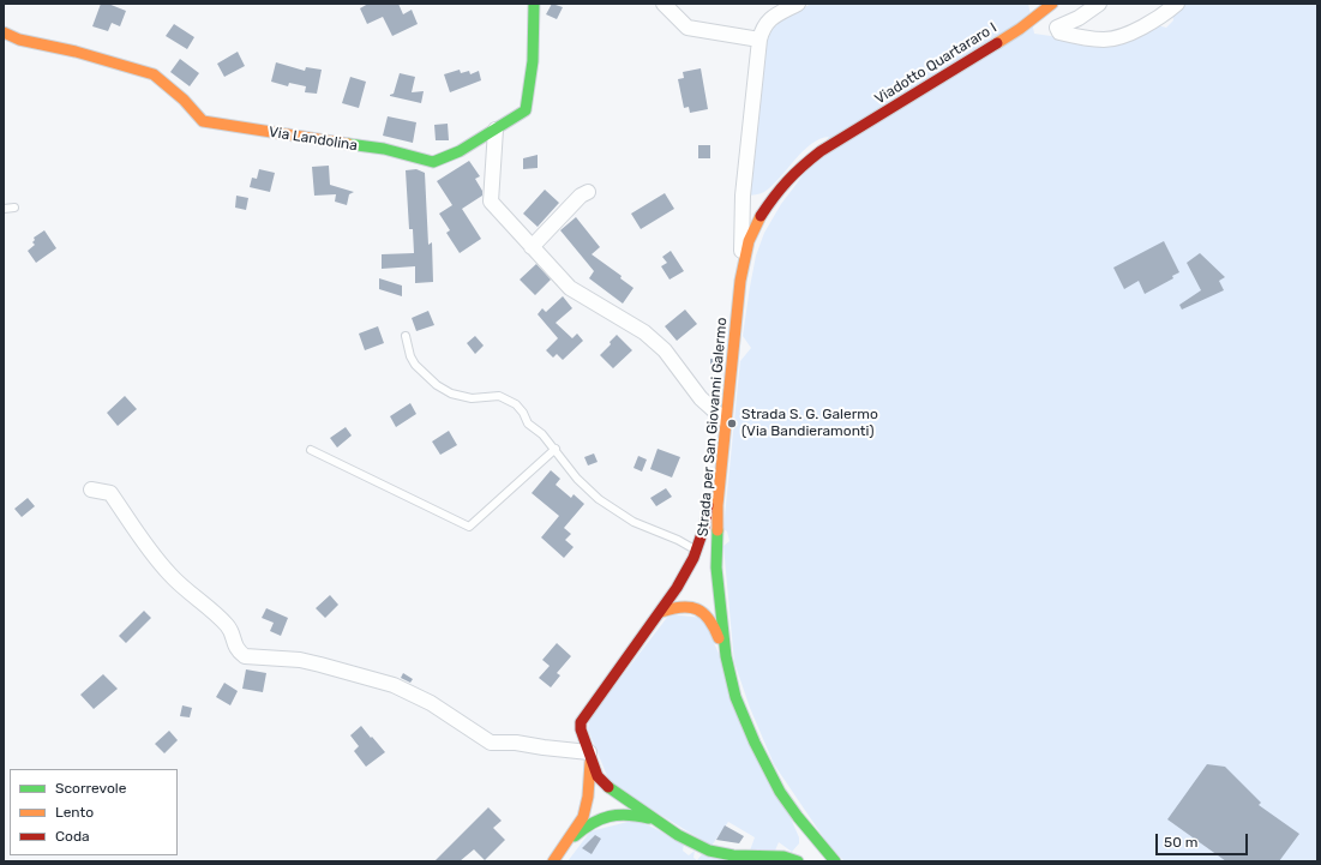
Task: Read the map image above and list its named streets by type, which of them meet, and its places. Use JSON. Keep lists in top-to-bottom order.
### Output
{
  "streets": {
    "main road": ["Viadotto Quartararo I", "Via Landolina", "Strada per San Giovanni Galermo"]
  },
  "crossings": [
    ["Viadotto Quartararo I", "Strada per San Giovanni Galermo"]
  ],
  "places": ["Strada S. G. Galermo (Via Bandieramonti)"],
  "legend": ["Scorrevole", "Lento", "Coda"],
  "scale_bar": "50 m"
}
